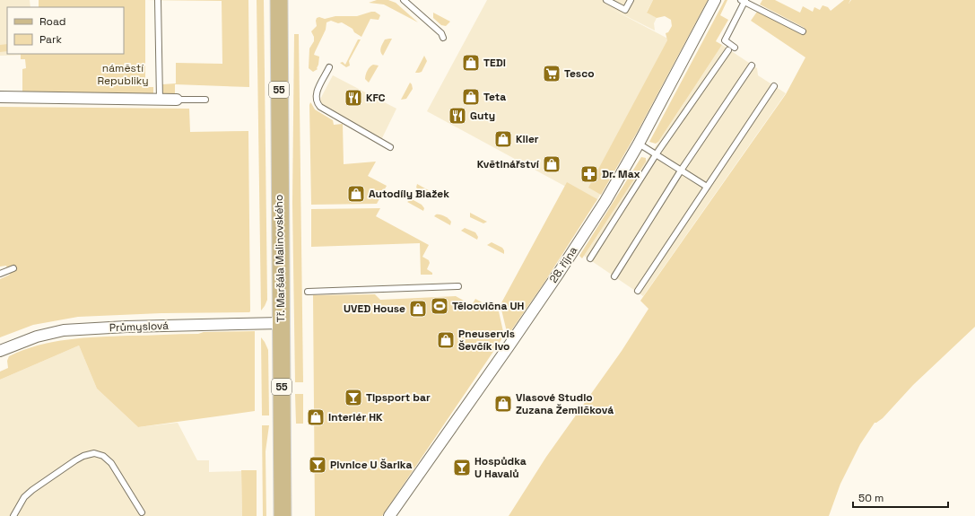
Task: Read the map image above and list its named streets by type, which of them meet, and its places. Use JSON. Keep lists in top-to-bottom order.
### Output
{
  "streets": {
    "main road": ["55", "Tř. Maršála Malinovského"],
    "street": ["28. října", "Průmyslová"]
  },
  "crossings": [
    ["Tř. Maršála Malinovského", "Průmyslová"]
  ],
  "parks": ["náměstí Republiky"],
  "places": {
    "shop": [
      "TEDi",
      "Teta",
      "Klier",
      "Květinářství",
      "Autodíly Blažek",
      "UVED House",
      "Pneuservis Ševčík Ivo",
      "Vlasové Studio Zuzana Žemličková",
      "Interiér HK"
    ],
    "supermarket": ["Tesco"],
    "restaurant": ["KFC", "Guty"],
    "pharmacy": ["Dr. Max"],
    "sports": ["Tělocvična UH"],
    "bar": ["Tipsport bar", "Pivnice U Šarika", "Hospůdka U Havalů"]
  },
  "legend": ["Road", "Park"],
  "scale_bar": "50 m"
}
